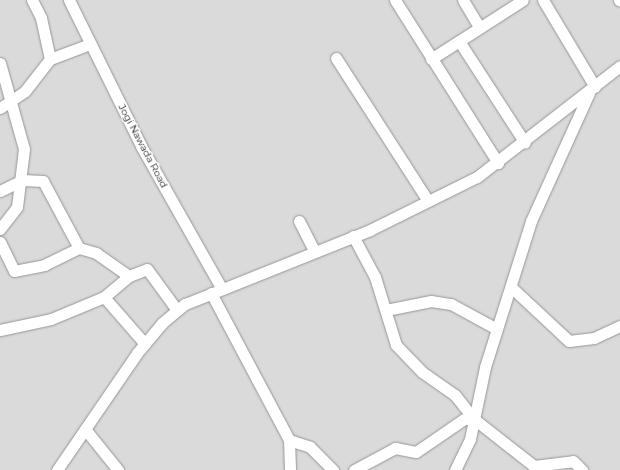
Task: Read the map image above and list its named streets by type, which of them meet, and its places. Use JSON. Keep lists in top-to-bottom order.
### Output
{
  "streets": {
    "street": ["Jogi Nawada Road"]
  }
}
